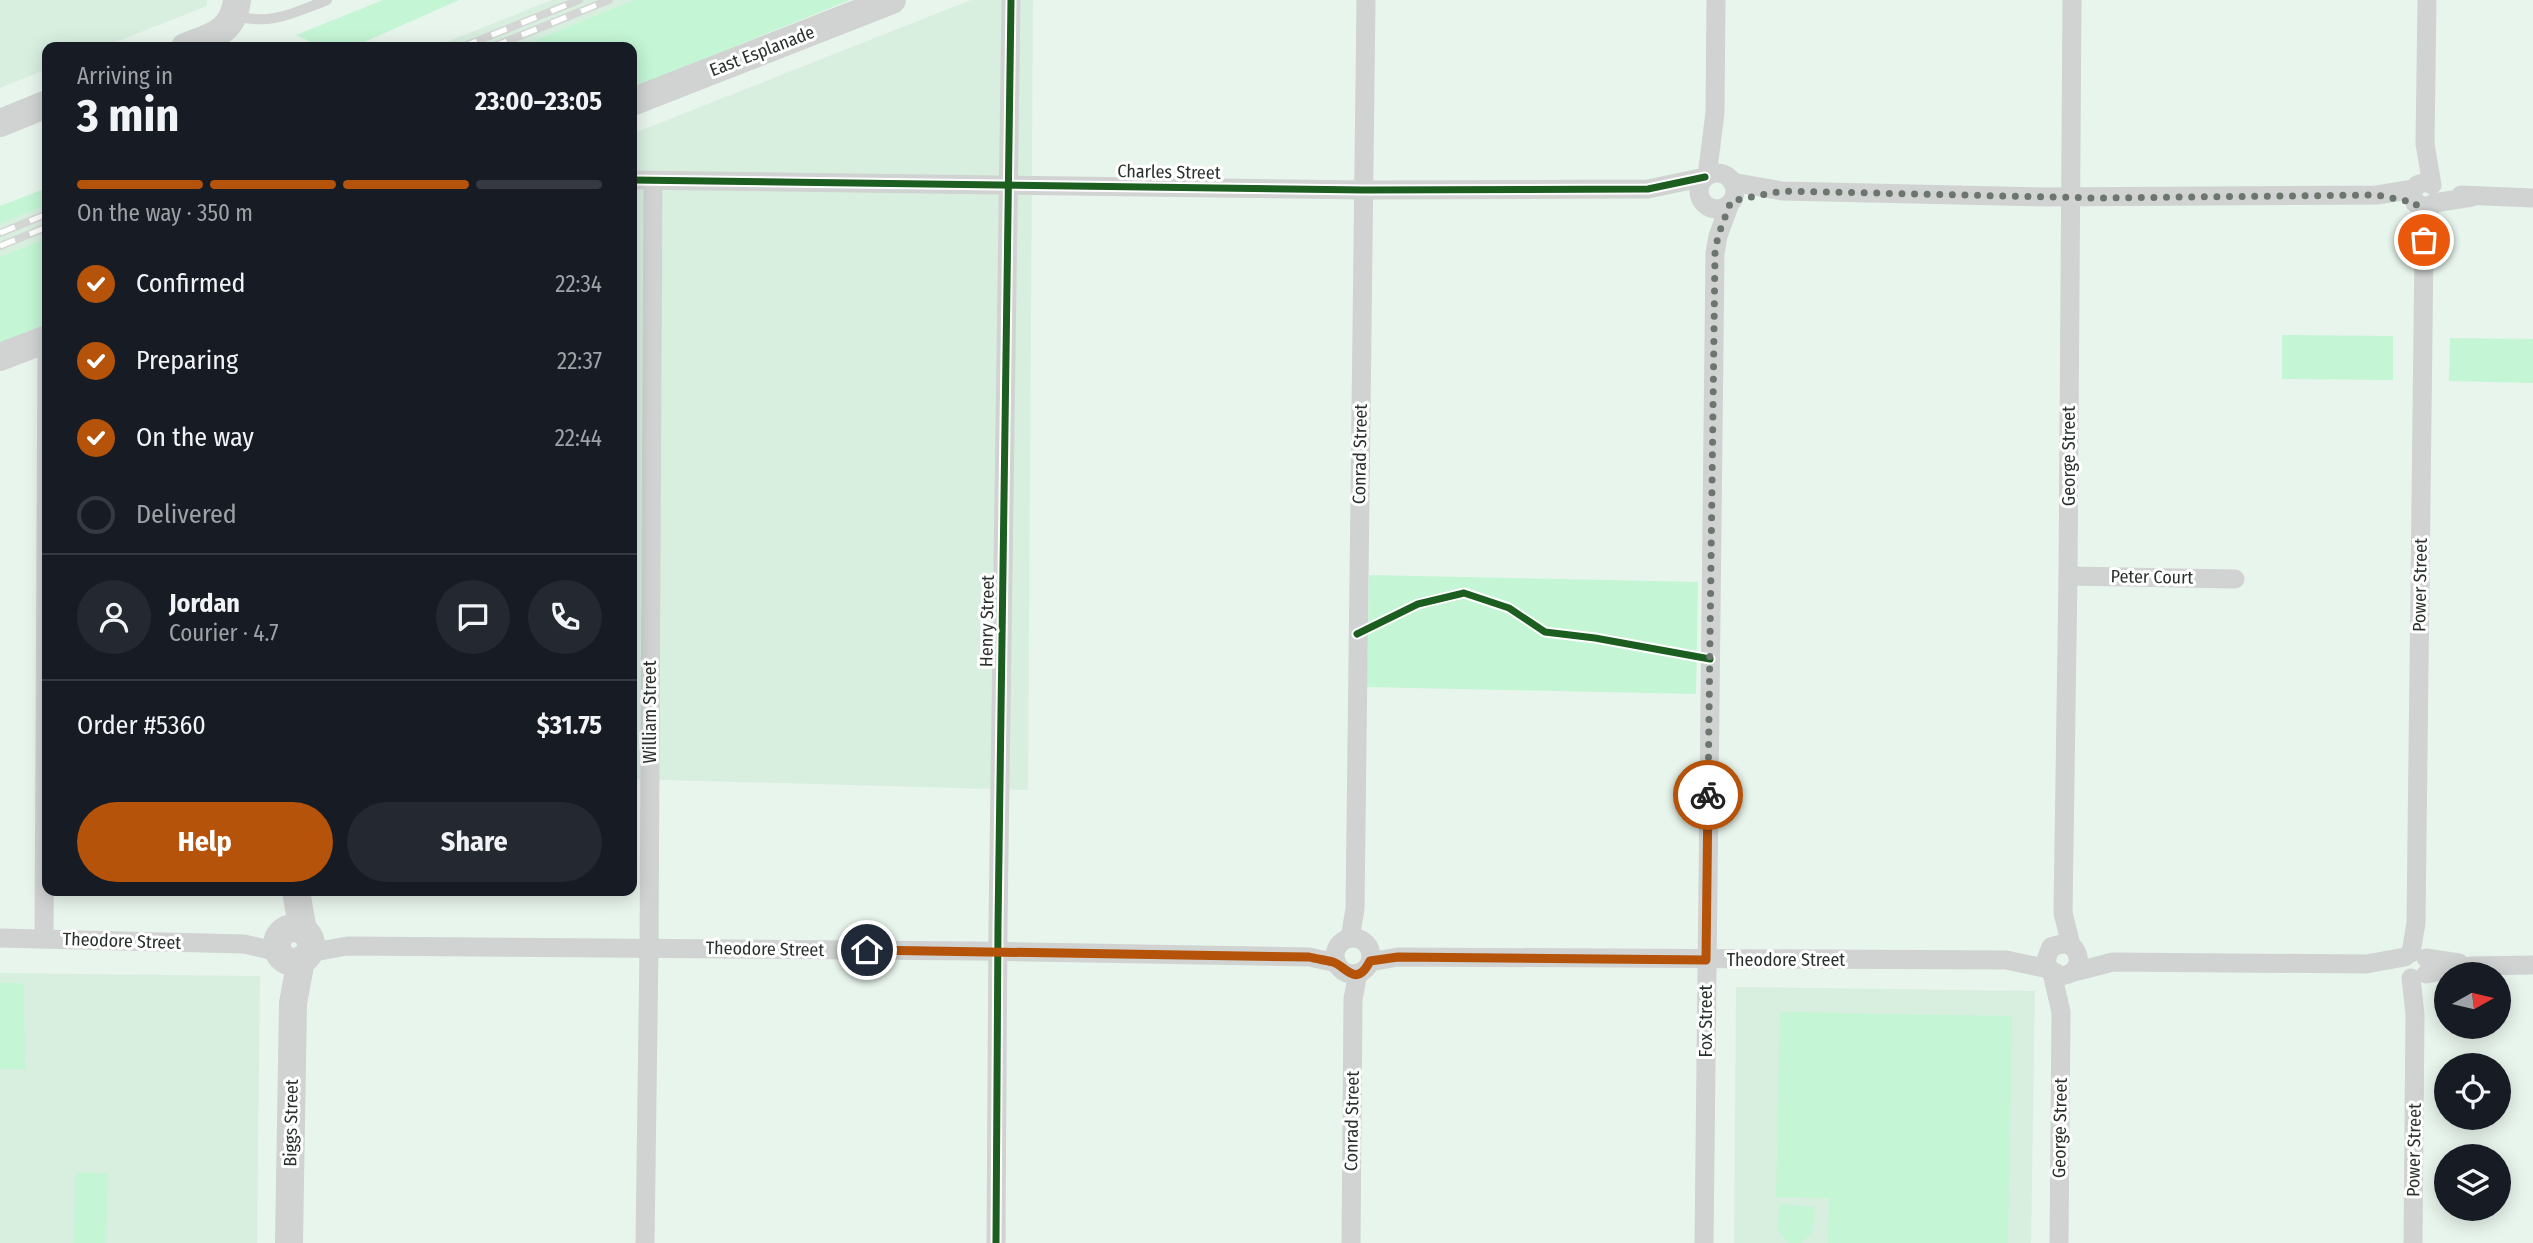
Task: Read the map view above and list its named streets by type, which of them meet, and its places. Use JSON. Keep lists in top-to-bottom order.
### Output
{
  "streets": {
    "street": [
      "East Esplanade",
      "Charles Street",
      "Conrad Street",
      "George Street",
      "Peter Court",
      "Power Street",
      "Henry Street",
      "William Street",
      "Theodore Street",
      "Fox Street",
      "Biggs Street"
    ]
  },
  "crossings": [
    ["Charles Street", "Conrad Street"],
    ["Charles Street", "Henry Street"],
    ["Charles Street", "William Street"],
    ["Charles Street", "Fox Street"],
    ["Conrad Street", "Theodore Street"],
    ["George Street", "Peter Court"],
    ["George Street", "Theodore Street"],
    ["Power Street", "Theodore Street"],
    ["Henry Street", "Theodore Street"],
    ["William Street", "Theodore Street"],
    ["Theodore Street", "Fox Street"],
    ["Theodore Street", "Biggs Street"]
  ],
  "north": "right",
  "page": {
    "heading": ["3 min", "Arriving in", "23:00–23:05"],
    "panel": [
      "Jordan",
      "Courier · 4.7",
      "Order #5360",
      "$31.75"
    ],
    "bar": "On the way · 350 m",
    "list": [
      ["Confirmed", "22:34"],
      ["Preparing", "22:37"],
      ["On the way", "22:44"],
      "Delivered"
    ],
    "buttons": ["Help", "Share"]
  }
}
